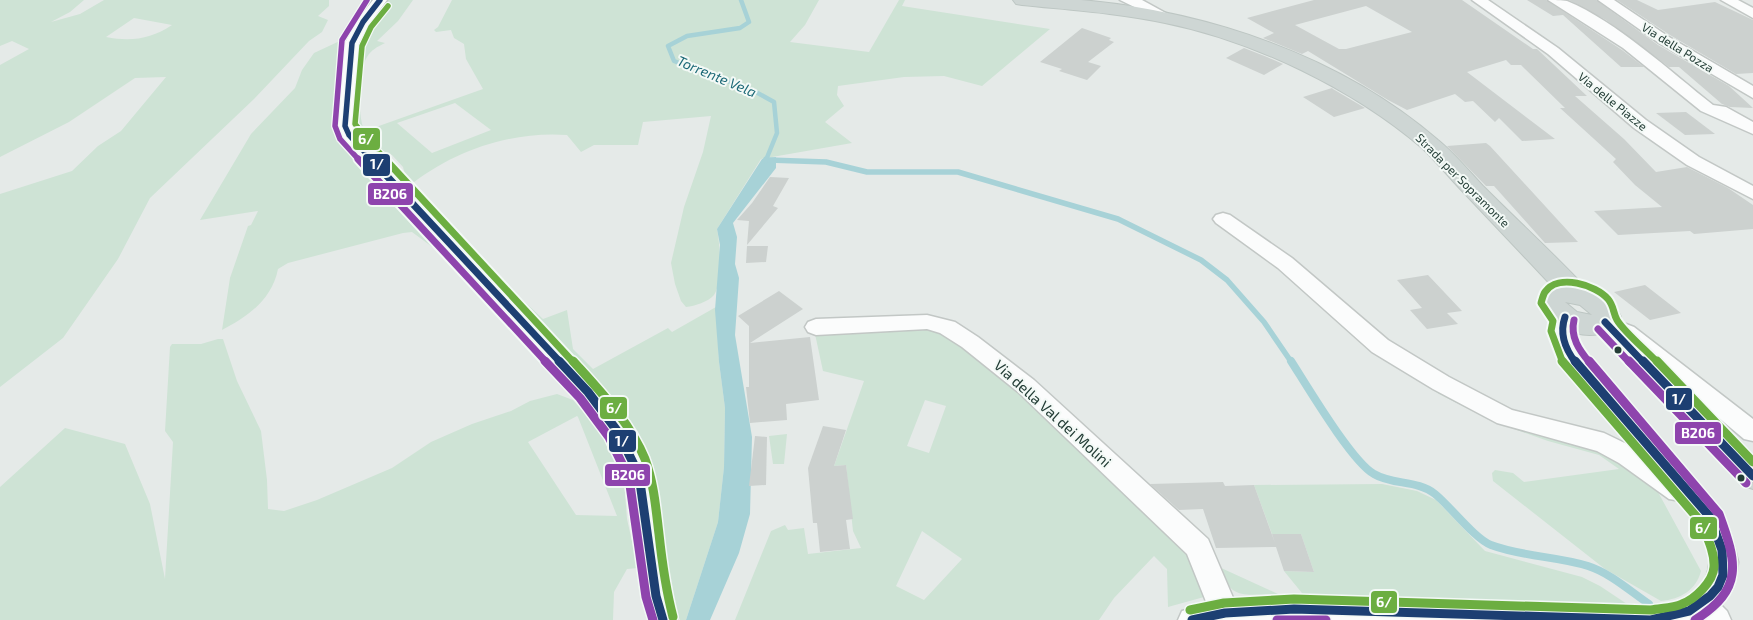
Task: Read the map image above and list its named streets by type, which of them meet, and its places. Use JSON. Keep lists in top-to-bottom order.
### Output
{
  "streets": {
    "main road": ["Strada per Sopramonte"],
    "street": ["Via della Pozza", "Via delle Piazze", "Via della Val dei Molini"]
  },
  "water": ["Torrente Vela"],
  "lines": ["transit line 1/", "transit line B206", "transit line 6/"]
}
